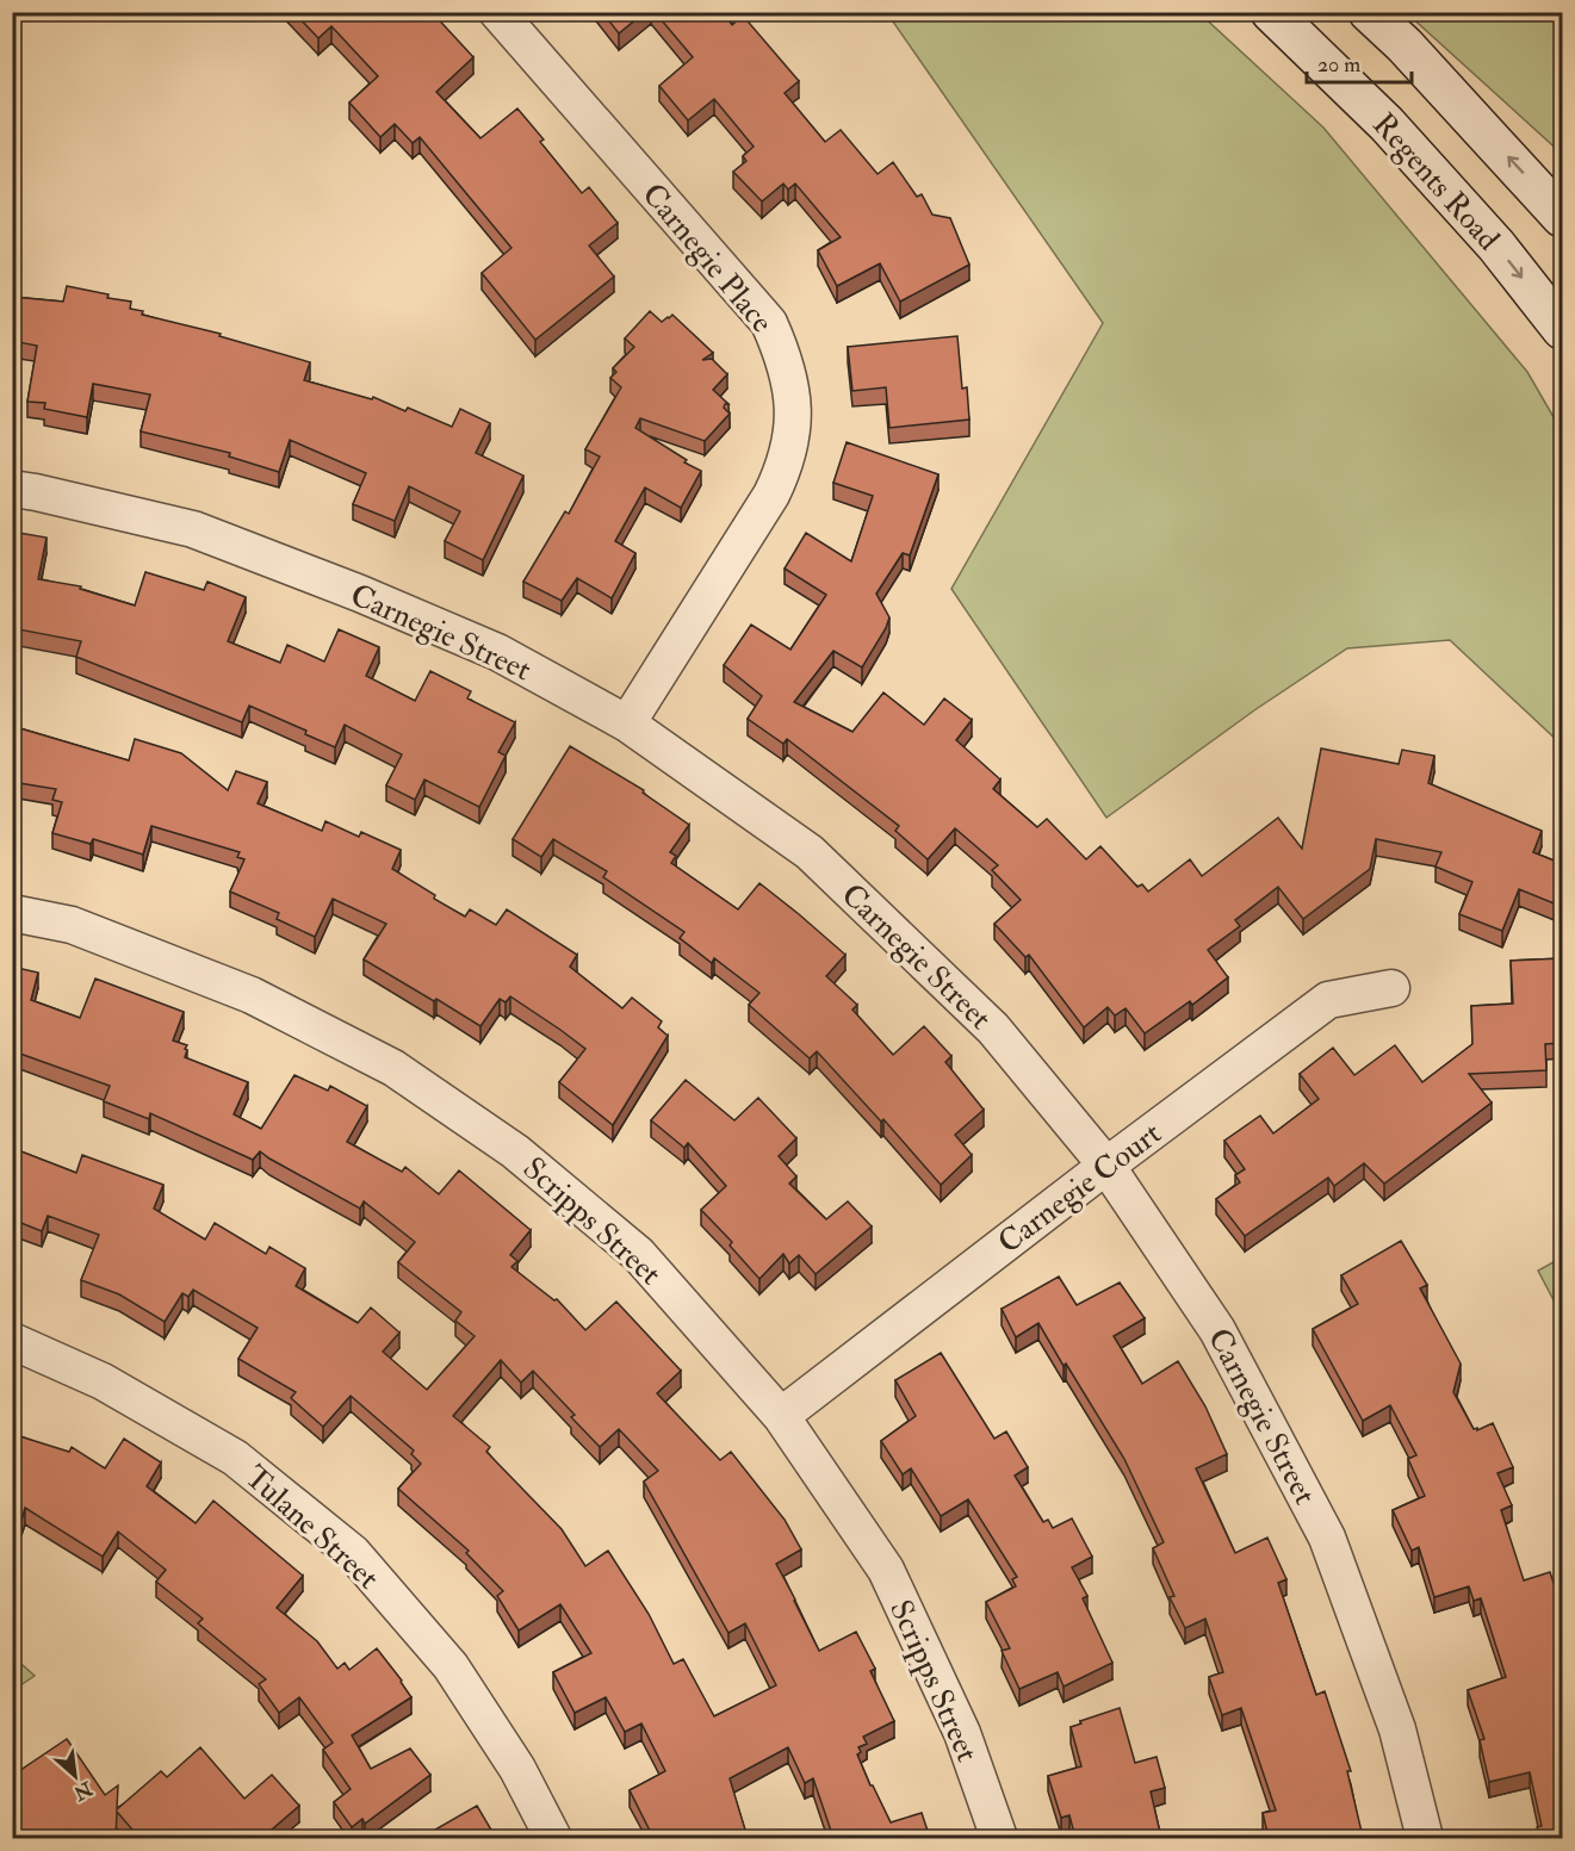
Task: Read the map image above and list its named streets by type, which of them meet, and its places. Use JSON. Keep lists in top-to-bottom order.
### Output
{
  "streets": {
    "main road": ["Regents Road"],
    "street": [
      "Carnegie Place",
      "Carnegie Street",
      "Carnegie Court",
      "Scripps Street",
      "Tulane Street"
    ]
  },
  "crossings": [
    ["Carnegie Place", "Carnegie Street"],
    ["Carnegie Street", "Carnegie Court"],
    ["Carnegie Court", "Scripps Street"]
  ],
  "scale_bar": "20 m",
  "north": "bottom right"
}
